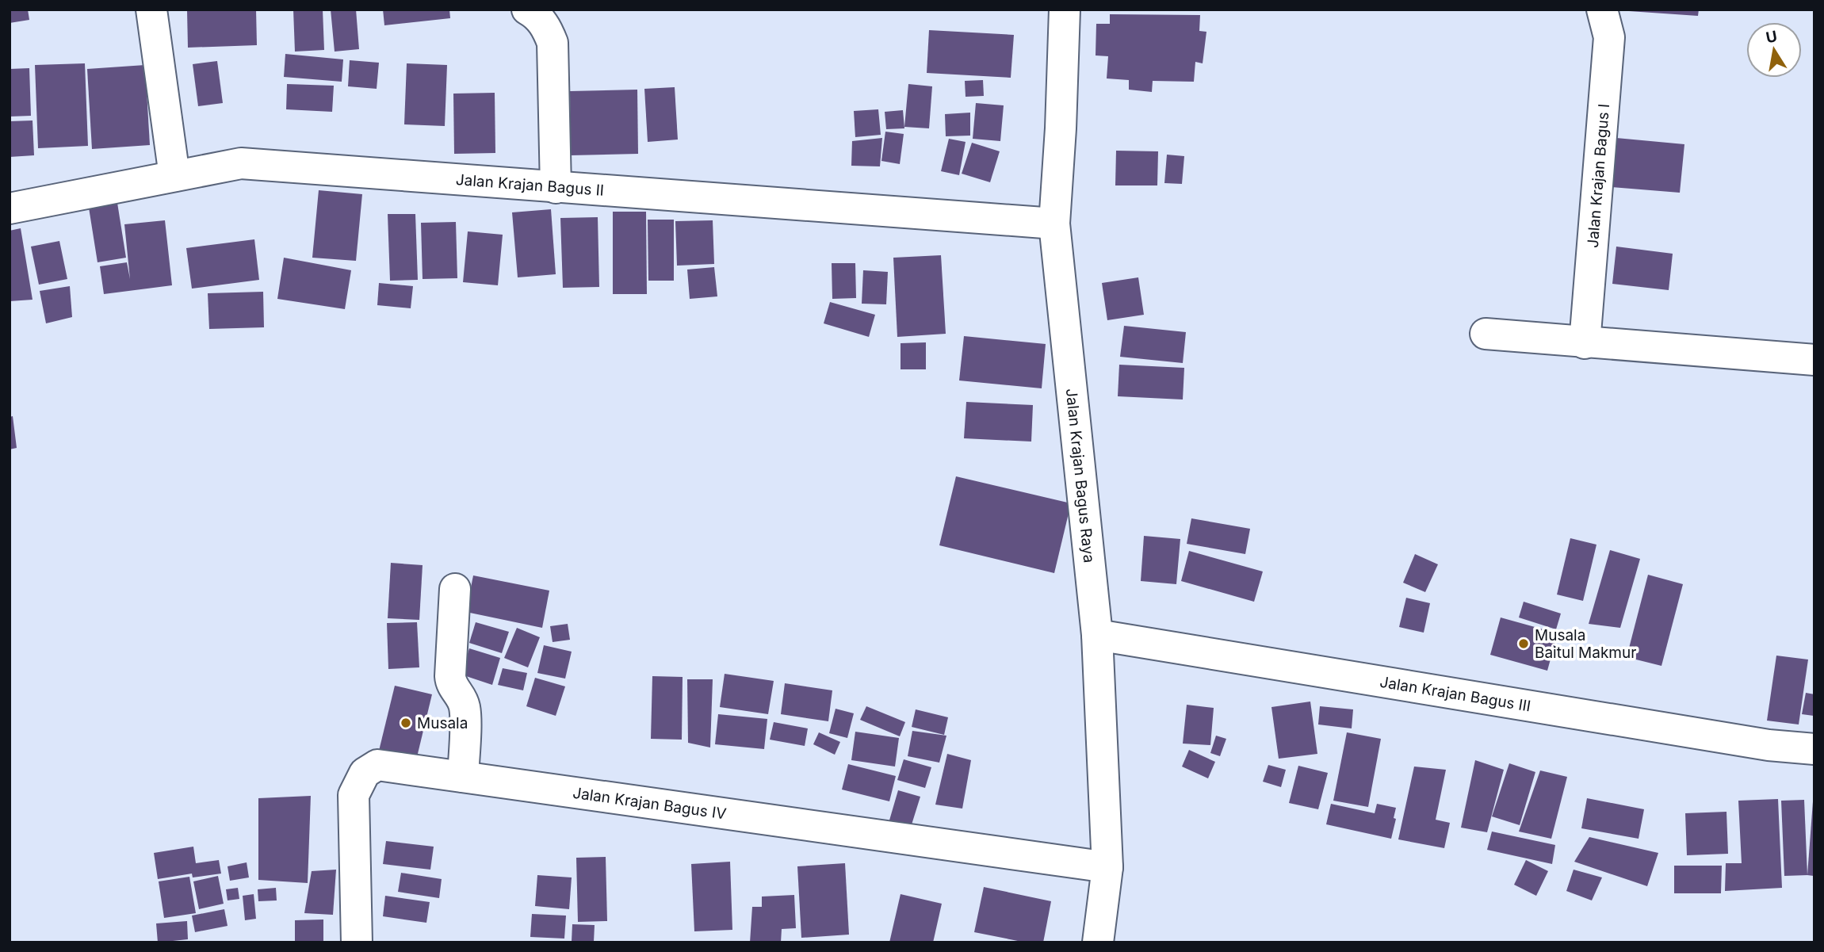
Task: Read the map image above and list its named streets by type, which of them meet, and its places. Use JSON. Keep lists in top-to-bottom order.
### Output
{
  "streets": {
    "street": [
      "Jalan Krajan Bagus I",
      "Jalan Krajan Bagus II",
      "Jalan Krajan Bagus Raya",
      "Jalan Krajan Bagus III",
      "Jalan Krajan Bagus IV"
    ]
  },
  "crossings": [
    ["Jalan Krajan Bagus II", "Jalan Krajan Bagus Raya"],
    ["Jalan Krajan Bagus Raya", "Jalan Krajan Bagus III"],
    ["Jalan Krajan Bagus Raya", "Jalan Krajan Bagus IV"]
  ],
  "places": ["Musala Baitul Makmur", "Musala"],
  "north": "top"
}
